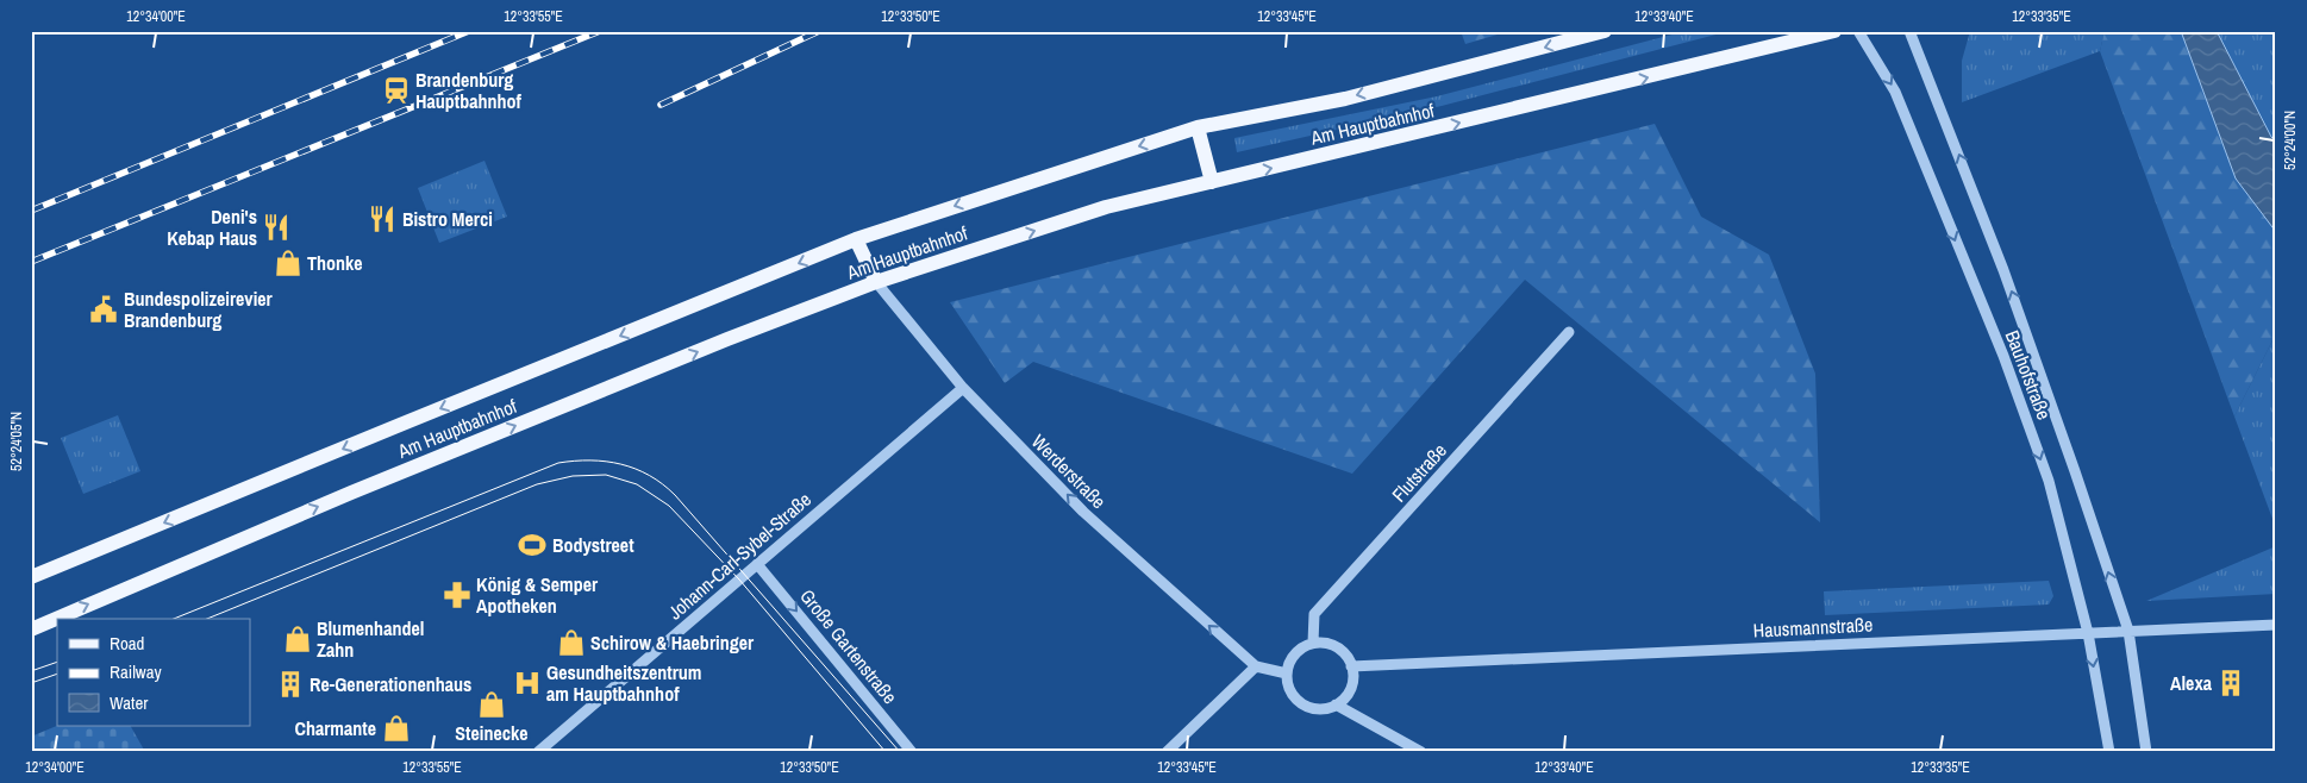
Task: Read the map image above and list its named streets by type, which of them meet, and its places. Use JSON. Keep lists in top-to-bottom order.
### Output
{
  "streets": {
    "main road": ["Am Hauptbahnhof"],
    "street": [
      "Bauhofstraße",
      "Werderstraße",
      "Flutstraße",
      "Johann-Carl-Sybel-Straße",
      "Hausmannstraße",
      "Große Gartenstraße"
    ]
  },
  "crossings": [
    ["Am Hauptbahnhof", "Werderstraße"],
    ["Bauhofstraße", "Hausmannstraße"],
    ["Werderstraße", "Johann-Carl-Sybel-Straße"],
    ["Flutstraße", "Hausmannstraße"],
    ["Johann-Carl-Sybel-Straße", "Große Gartenstraße"]
  ],
  "one_way": ["Werderstraße", "Große Gartenstraße"],
  "places": {
    "station": ["Brandenburg Hauptbahnhof"],
    "restaurant": ["Bistro Merci", "Deni's Kebap Haus"],
    "shop": [
      "Thonke",
      "Blumenhandel Zahn",
      "Schirow & Haebringer",
      "Steinecke",
      "Charmante"
    ],
    "public building": ["Bundespolizeirevier Brandenburg"],
    "sports": ["Bodystreet"],
    "pharmacy": ["König & Semper Apotheken"],
    "hospital": ["Gesundheitszentrum am Hauptbahnhof"],
    "building": ["Alexa", "Re-Generationenhaus"]
  },
  "legend": ["Road", "Railway", "Water"],
  "coordinates": [
    "12°34'00\"E",
    "12°33'55\"E",
    "12°33'50\"E",
    "12°33'45\"E",
    "12°33'40\"E",
    "12°33'35\"E",
    "52°24'00\"N",
    "52°24'05\"N"
  ]
}
